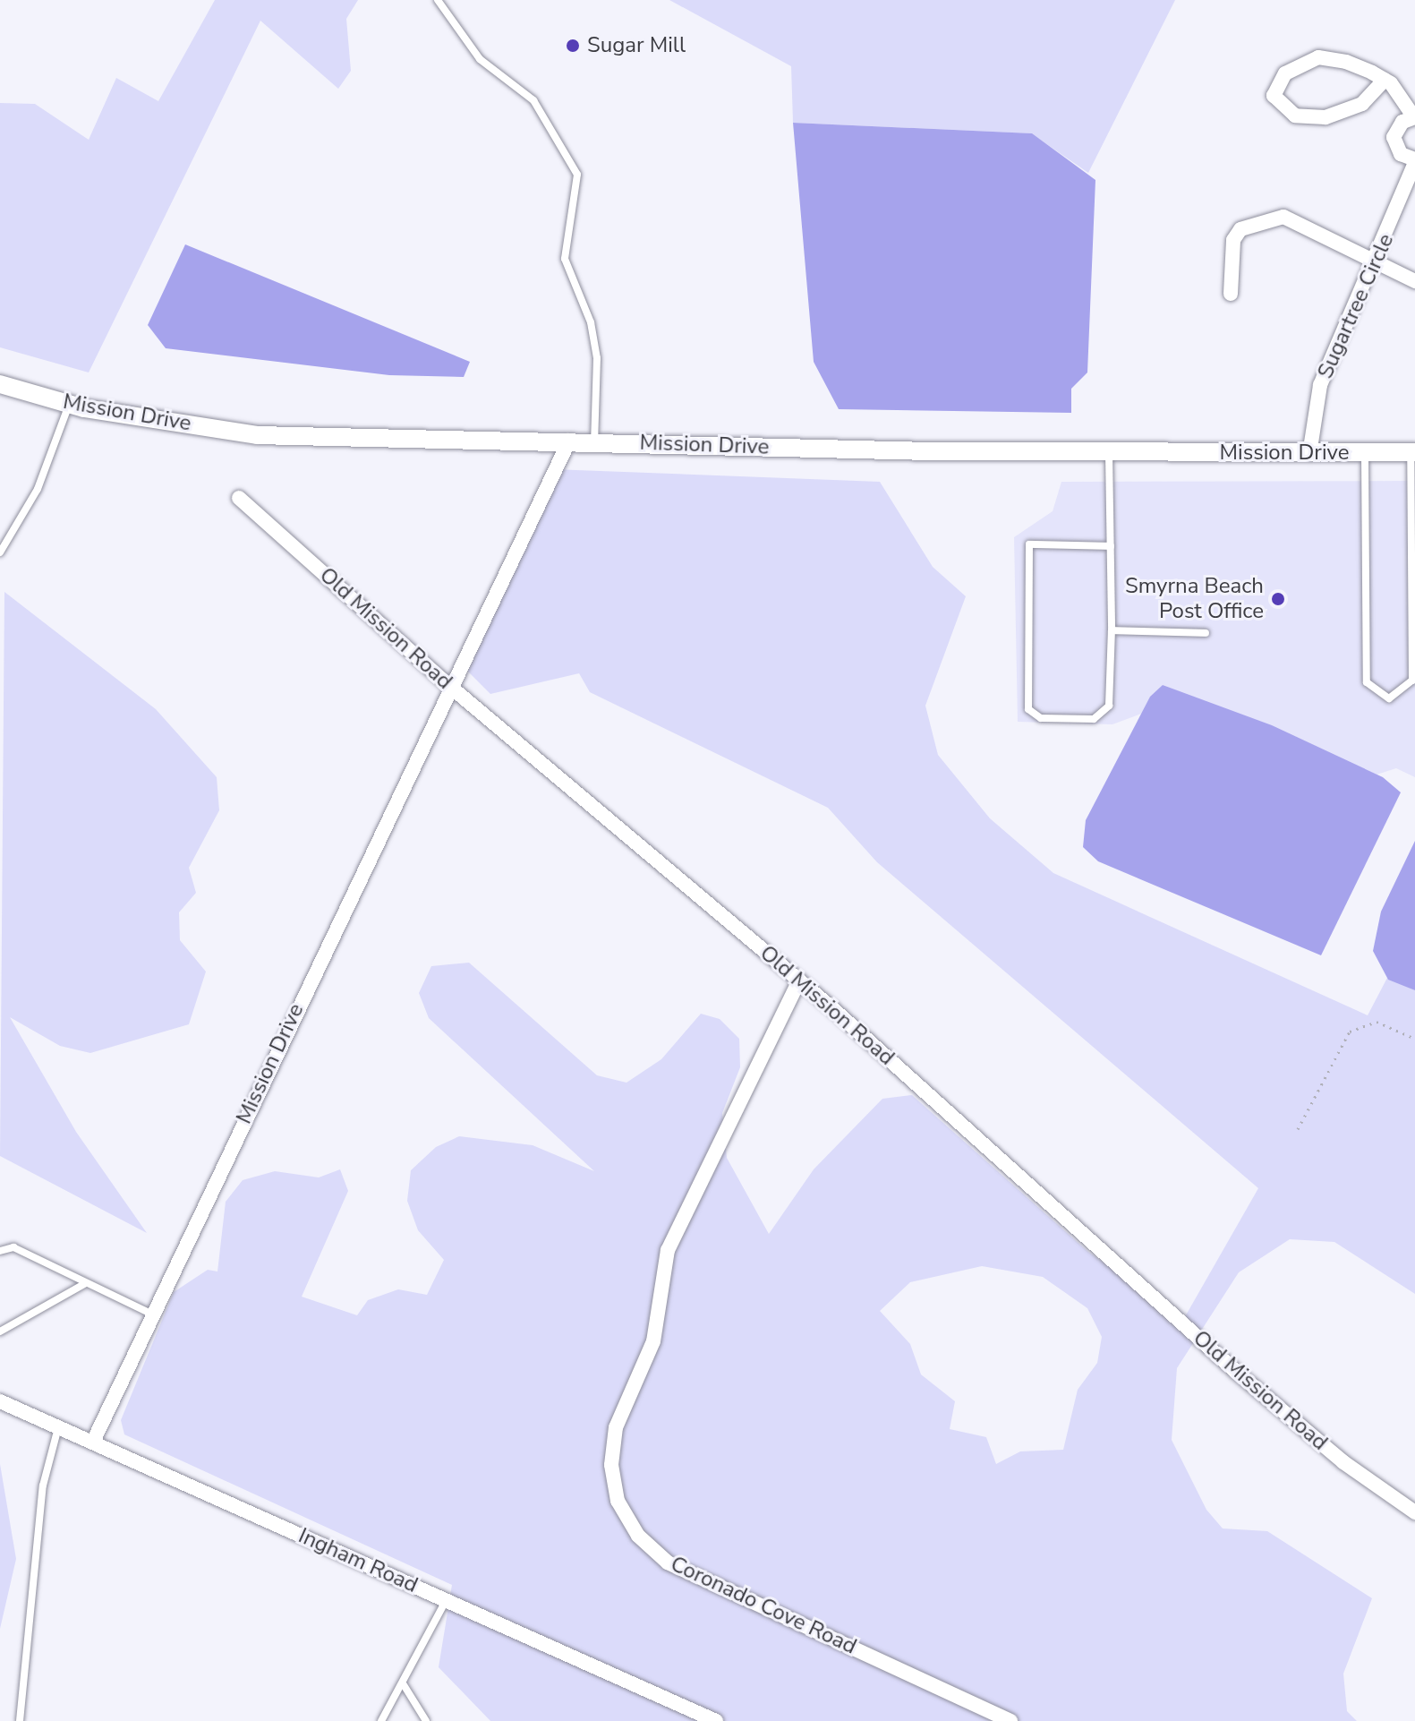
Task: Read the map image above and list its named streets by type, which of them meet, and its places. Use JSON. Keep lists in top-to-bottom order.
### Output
{
  "streets": {
    "street": [
      "Sugartree Circle",
      "Mission Drive",
      "Old Mission Road",
      "Ingham Road",
      "Coronado Cove Road"
    ]
  },
  "crossings": [
    ["Sugartree Circle", "Mission Drive"],
    ["Mission Drive", "Old Mission Road"],
    ["Mission Drive", "Ingham Road"],
    ["Old Mission Road", "Coronado Cove Road"]
  ],
  "places": ["Sugar Mill", "Smyrna Beach Post Office"]
}
